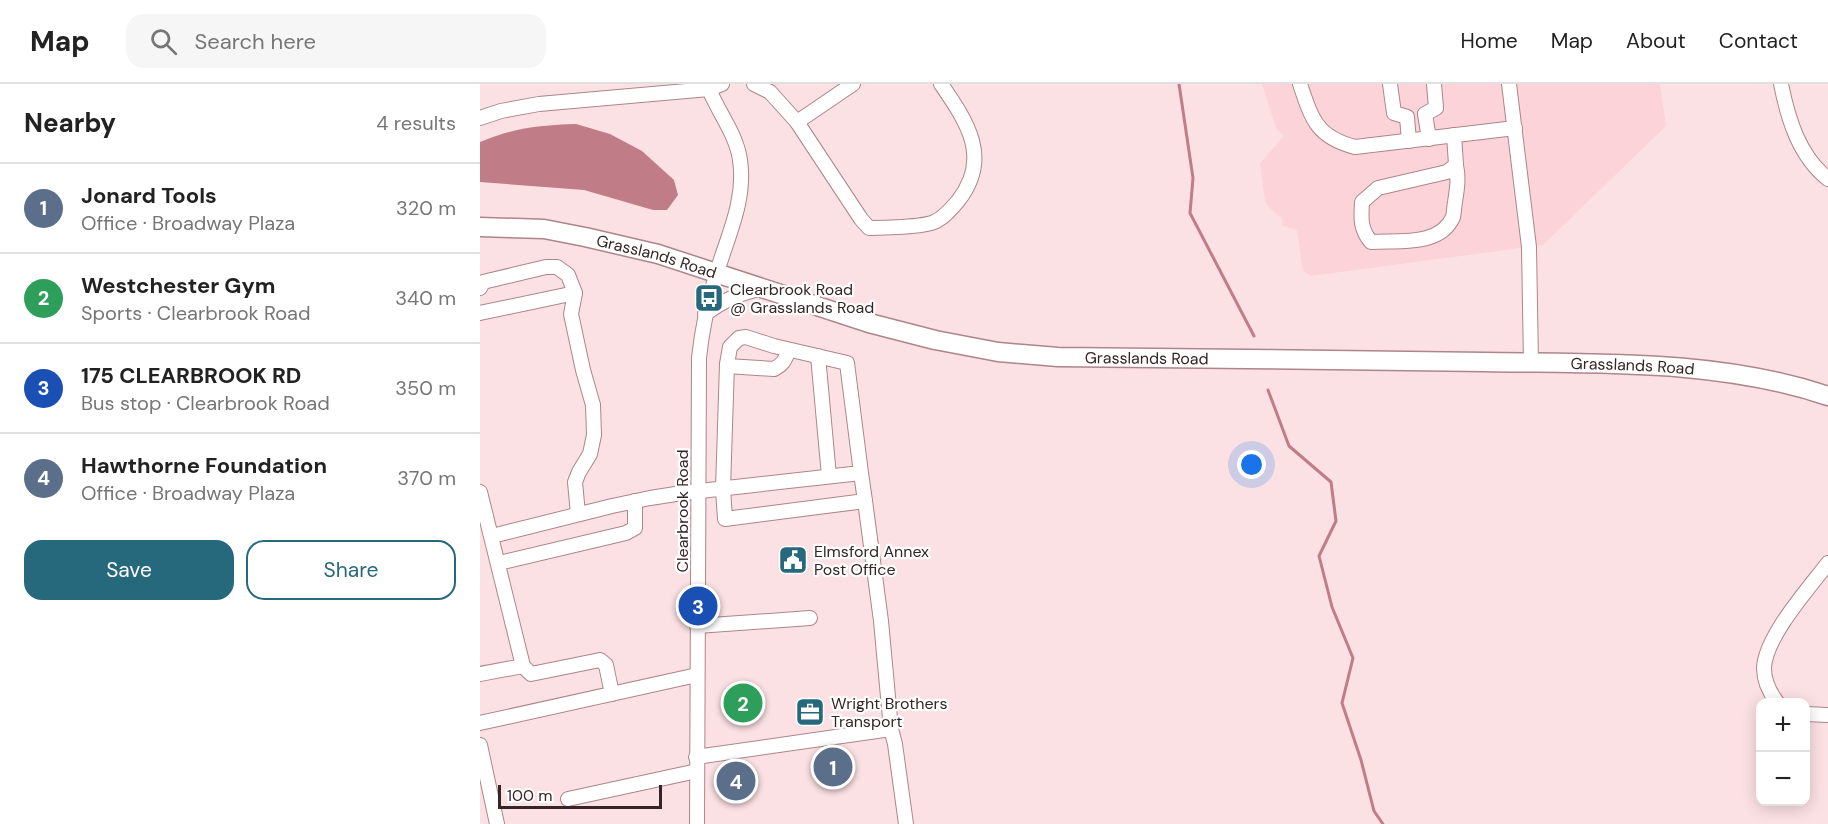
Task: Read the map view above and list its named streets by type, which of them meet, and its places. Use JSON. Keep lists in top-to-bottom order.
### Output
{
  "streets": {
    "main road": ["Grasslands Road"],
    "street": ["Clearbrook Road"]
  },
  "crossings": [
    ["Grasslands Road", "Clearbrook Road"]
  ],
  "places": {
    "bus stop": ["Clearbrook Road @ Grasslands Road"],
    "public building": ["Elmsford Annex Post Office"],
    "office": ["Wright Brothers Transport"]
  },
  "scale_bar": "100 m",
  "page": {
    "header": "Map",
    "search": "Search here",
    "nav": [
      "Home",
      "Map",
      "About",
      "Contact"
    ],
    "heading": ["Nearby", "4 results"],
    "list": [
      {
        "mark": "1",
        "name": "Jonard Tools",
        "note": "Office · Broadway Plaza",
        "value": "320 m"
      },
      {
        "mark": "2",
        "name": "Westchester Gym",
        "note": "Sports · Clearbrook Road",
        "value": "340 m"
      },
      {
        "mark": "3",
        "name": "175 CLEARBROOK RD",
        "note": "Bus stop · Clearbrook Road",
        "value": "350 m"
      },
      {
        "mark": "4",
        "name": "Hawthorne Foundation",
        "note": "Office · Broadway Plaza",
        "value": "370 m"
      }
    ],
    "buttons": ["Save", "Share"],
    "pins": [
      "3",
      "2",
      "1",
      "4"
    ],
    "map_buttons": ["+", "−"],
    "scale": "100 m"
  }
}
